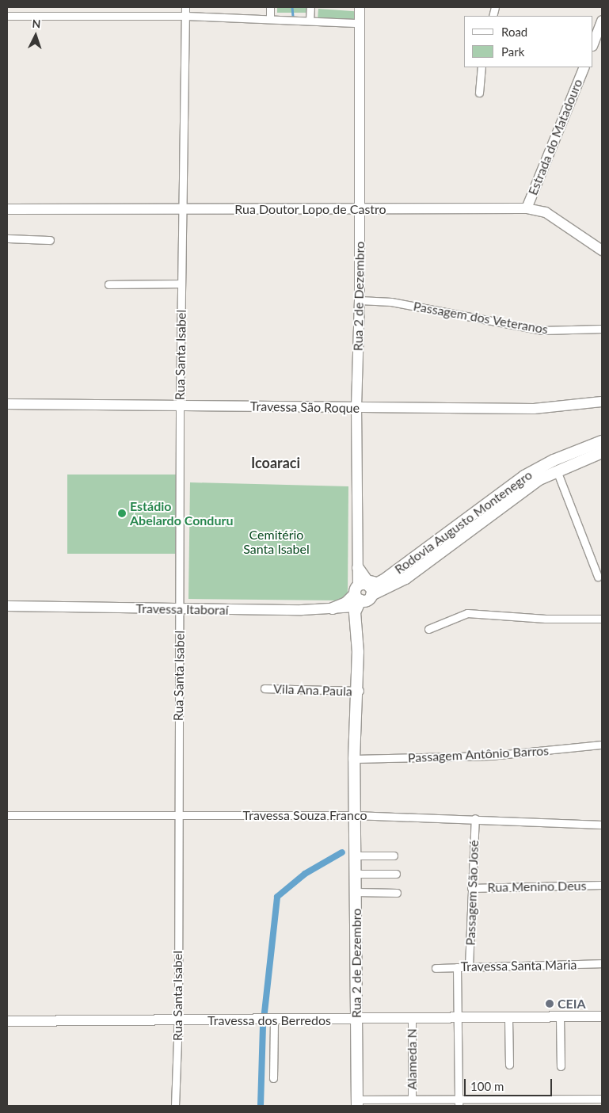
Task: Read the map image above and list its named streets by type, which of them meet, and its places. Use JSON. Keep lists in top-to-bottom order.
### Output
{
  "streets": {
    "main road": ["Rua 2 de Dezembro", "Rodovia Augusto Montenegro"],
    "street": [
      "Estrada do Matadouro",
      "Rua Doutor Lopo de Castro",
      "Passagem dos Veteranos",
      "Rua Santa Isabel",
      "Travessa São Roque",
      "Travessa Itaboraí",
      "Vila Ana Paula",
      "Passagem Antônio Barros",
      "Travessa Souza Franco",
      "Rua Menino Deus",
      "Passagem São José",
      "Travessa Santa Maria",
      "Travessa dos Berredos",
      "Alameda N"
    ]
  },
  "crossings": [
    ["Estrada do Matadouro", "Rua Doutor Lopo de Castro"],
    ["Rua Doutor Lopo de Castro", "Rua 2 de Dezembro"],
    ["Rua Doutor Lopo de Castro", "Rua Santa Isabel"],
    ["Rua 2 de Dezembro", "Passagem dos Veteranos"],
    ["Rua 2 de Dezembro", "Travessa São Roque"],
    ["Rua 2 de Dezembro", "Vila Ana Paula"],
    ["Rua 2 de Dezembro", "Passagem Antônio Barros"],
    ["Rua 2 de Dezembro", "Travessa Souza Franco"],
    ["Rua 2 de Dezembro", "Travessa dos Berredos"],
    ["Rua Santa Isabel", "Travessa São Roque"],
    ["Rua Santa Isabel", "Travessa Itaboraí"],
    ["Rua Santa Isabel", "Travessa Souza Franco"],
    ["Rua Santa Isabel", "Travessa dos Berredos"],
    ["Travessa Souza Franco", "Passagem São José"],
    ["Rua Menino Deus", "Passagem São José"],
    ["Passagem São José", "Travessa Santa Maria"],
    ["Travessa dos Berredos", "Alameda N"]
  ],
  "districts": ["Icoaraci"],
  "parks": ["Cemitério Santa Isabel"],
  "places": ["Estádio Abelardo Conduru", "CEIA"],
  "legend": ["Road", "Park"],
  "scale_bar": "100 m",
  "north": "top"
}
